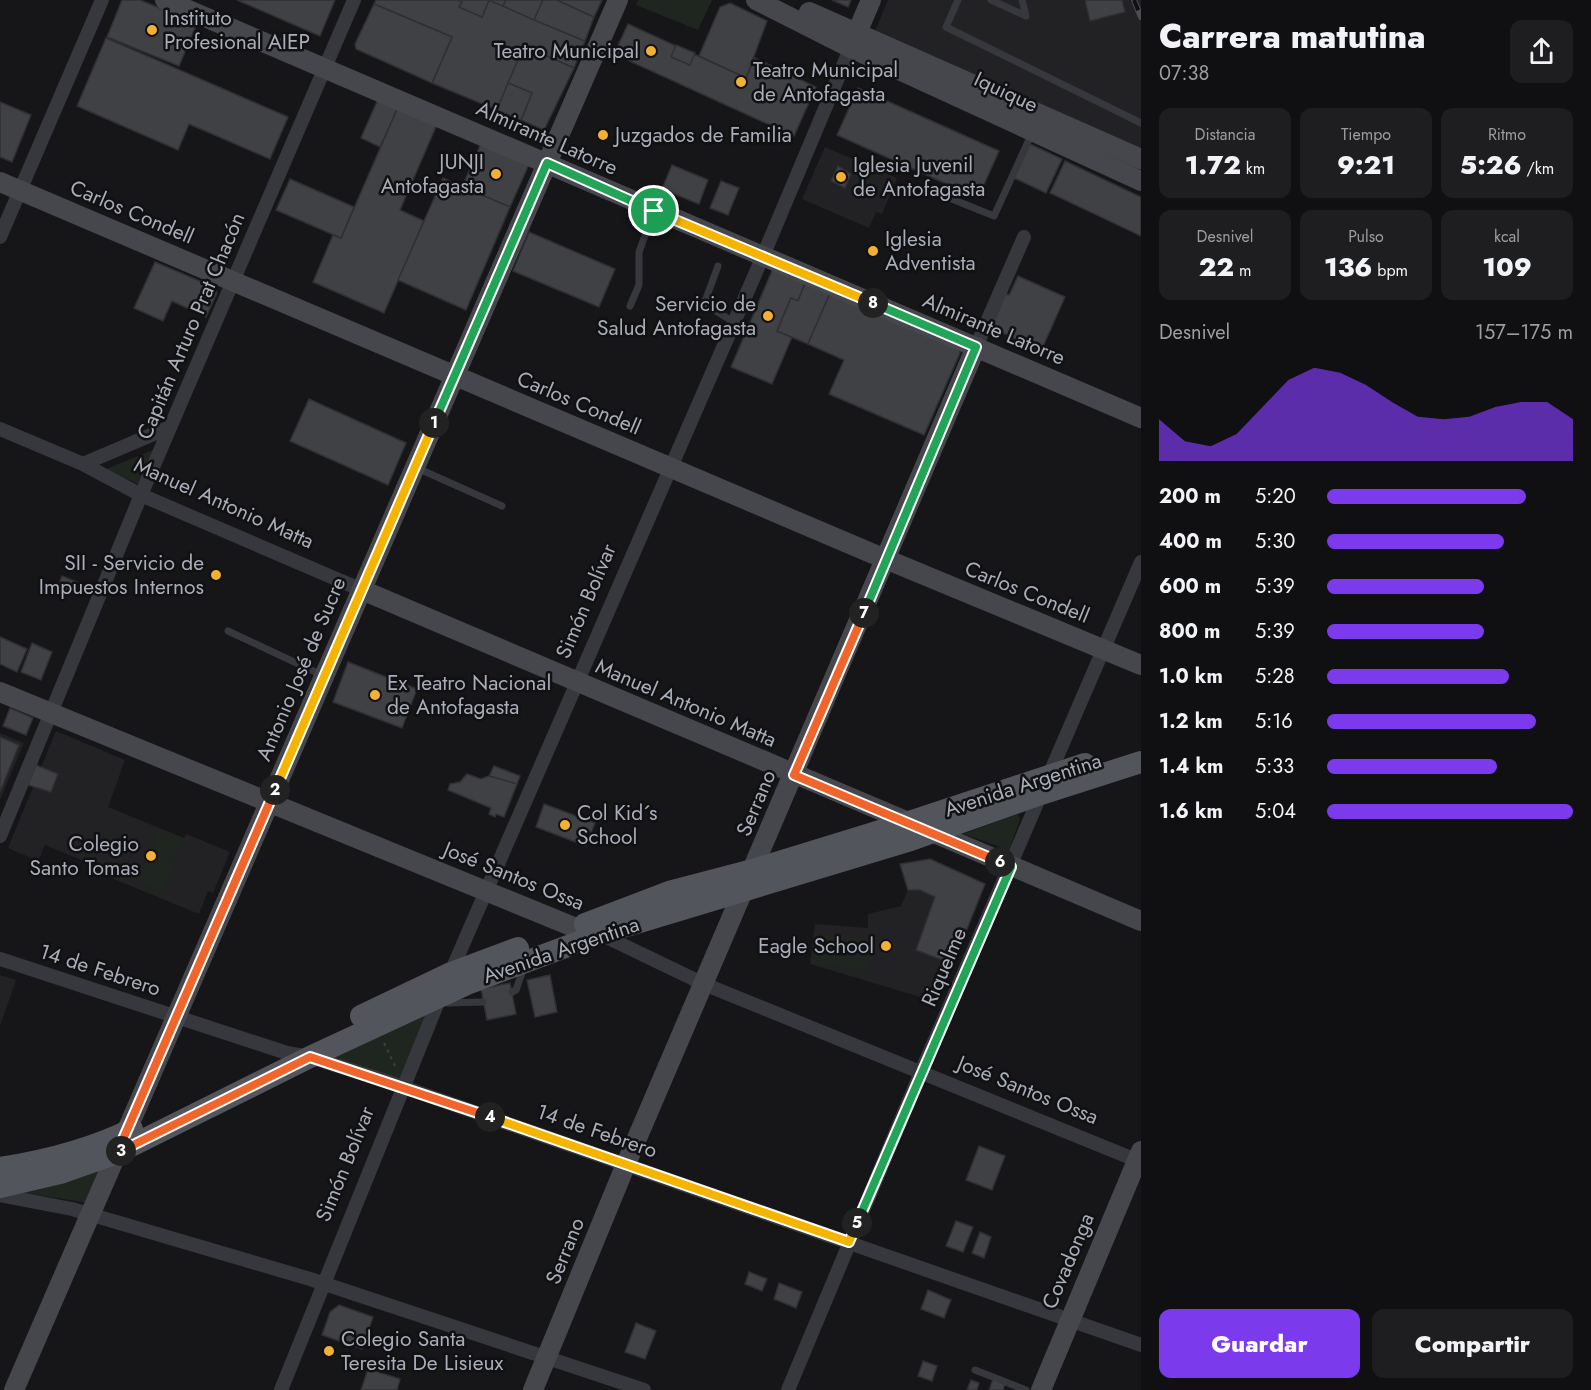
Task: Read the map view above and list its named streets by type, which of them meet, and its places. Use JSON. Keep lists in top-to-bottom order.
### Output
{
  "streets": {
    "main road": ["Avenida Argentina"],
    "street": [
      "Iquique",
      "Almirante Latorre",
      "Carlos Condell",
      "Capitán Arturo Prat Chacón",
      "Manuel Antonio Matta",
      "Simón Bolívar",
      "Antonio José de Sucre",
      "Serrano",
      "José Santos Ossa",
      "Riquelme",
      "14 de Febrero",
      "Covadonga"
    ]
  },
  "crossings": [
    ["Iquique", "Simón Bolívar"],
    ["Almirante Latorre", "Capitán Arturo Prat Chacón"],
    ["Almirante Latorre", "Simón Bolívar"],
    ["Almirante Latorre", "Antonio José de Sucre"],
    ["Almirante Latorre", "Serrano"],
    ["Carlos Condell", "Capitán Arturo Prat Chacón"],
    ["Carlos Condell", "Simón Bolívar"],
    ["Carlos Condell", "Antonio José de Sucre"],
    ["Carlos Condell", "Serrano"],
    ["Carlos Condell", "Riquelme"],
    ["Capitán Arturo Prat Chacón", "Manuel Antonio Matta"],
    ["Capitán Arturo Prat Chacón", "José Santos Ossa"],
    ["Manuel Antonio Matta", "Simón Bolívar"],
    ["Manuel Antonio Matta", "Antonio José de Sucre"],
    ["Manuel Antonio Matta", "Avenida Argentina"],
    ["Manuel Antonio Matta", "Serrano"],
    ["Manuel Antonio Matta", "Riquelme"],
    ["Simón Bolívar", "Avenida Argentina"],
    ["Simón Bolívar", "José Santos Ossa"],
    ["Simón Bolívar", "14 de Febrero"],
    ["Antonio José de Sucre", "Avenida Argentina"],
    ["Antonio José de Sucre", "José Santos Ossa"],
    ["Antonio José de Sucre", "14 de Febrero"],
    ["Avenida Argentina", "Serrano"],
    ["Avenida Argentina", "José Santos Ossa"],
    ["Avenida Argentina", "Riquelme"],
    ["Avenida Argentina", "14 de Febrero"],
    ["Serrano", "José Santos Ossa"],
    ["Serrano", "14 de Febrero"],
    ["José Santos Ossa", "Riquelme"],
    ["José Santos Ossa", "Covadonga"],
    ["Riquelme", "14 de Febrero"],
    ["14 de Febrero", "Covadonga"]
  ],
  "places": [
    "Instituto Profesional AIEP",
    "Teatro Municipal",
    "Teatro Municipal de Antofagasta",
    "Juzgados de Familia",
    "JUNJI Antofagasta",
    "Iglesia Juvenil de Antofagasta",
    "Iglesia Adventista",
    "Servicio de Salud Antofagasta",
    "SII - Servicio de Impuestos Internos",
    "Ex Teatro Nacional de Antofagasta",
    "Col Kid´s School",
    "Colegio Santo Tomas",
    "Eagle School",
    "Colegio Santa Teresita De Lisieux"
  ],
  "page": {
    "heading": ["Carrera matutina", "07:38"],
    "stats": [
      ["Distancia", "1.72 km"],
      ["Tiempo", "9:21"],
      ["Ritmo", "5:26 /km"],
      ["Desnivel", "22 m"],
      ["Pulso", "136 bpm"],
      ["kcal", "109"]
    ],
    "pins": [
      "8",
      "1",
      "7",
      "2",
      "6",
      "4",
      "3",
      "5"
    ],
    "chart": ["Desnivel", "157–175 m"],
    "list": [
      {
        "name": "200 m",
        "note": "5:20"
      },
      {
        "name": "400 m",
        "note": "5:30"
      },
      {
        "name": "600 m",
        "note": "5:39"
      },
      {
        "name": "800 m",
        "note": "5:39"
      },
      {
        "name": "1.0 km",
        "note": "5:28"
      },
      {
        "name": "1.2 km",
        "note": "5:16"
      },
      {
        "name": "1.4 km",
        "note": "5:33"
      },
      {
        "name": "1.6 km",
        "note": "5:04"
      }
    ],
    "buttons": ["Guardar", "Compartir"]
  }
}
